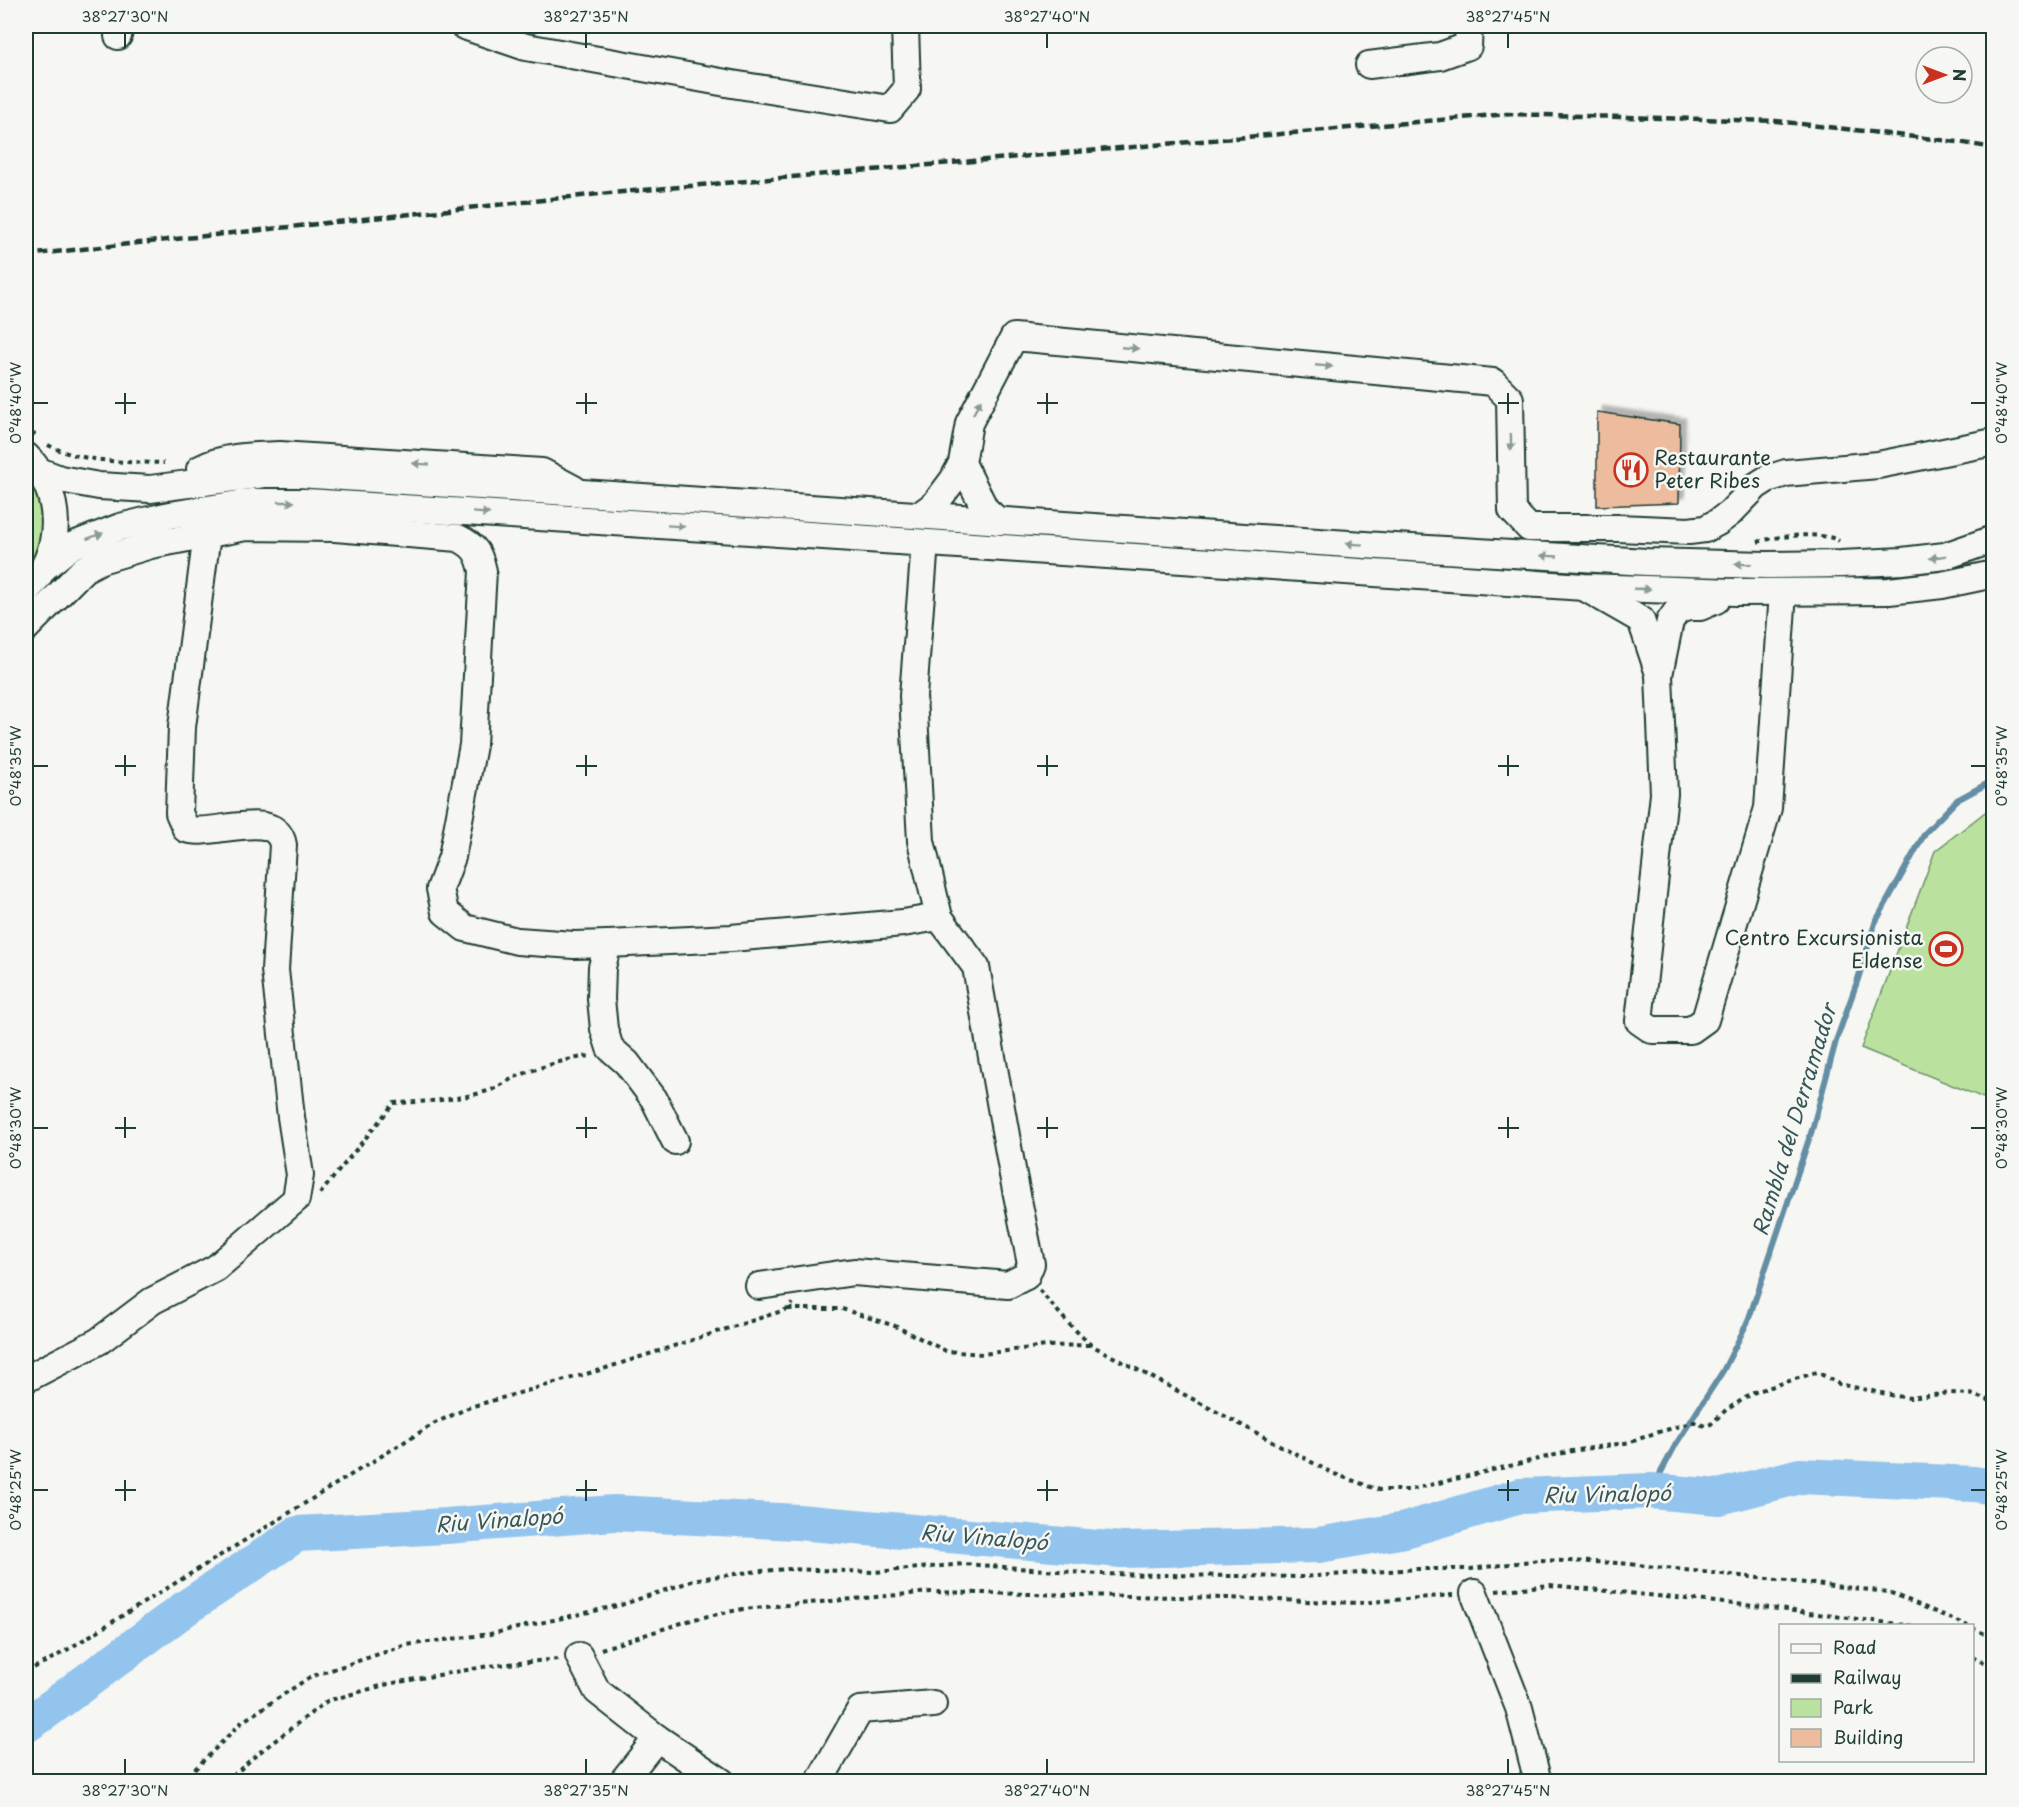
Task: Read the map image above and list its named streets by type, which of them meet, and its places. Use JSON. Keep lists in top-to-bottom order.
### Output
{
  "water": ["Rambla del Derramador", "Riu Vinalopó"],
  "places": {
    "restaurant": ["Restaurante Peter Ribes"],
    "sports": ["Centro Excursionista Eldense"]
  },
  "legend": [
    "Road",
    "Railway",
    "Park",
    "Building"
  ],
  "north": "right",
  "coordinates": [
    "38°27'30\"N",
    "38°27'35\"N",
    "38°27'40\"N",
    "38°27'45\"N",
    "0°48'40\"W",
    "0°48'35\"W",
    "0°48'30\"W",
    "0°48'25\"W"
  ]
}
